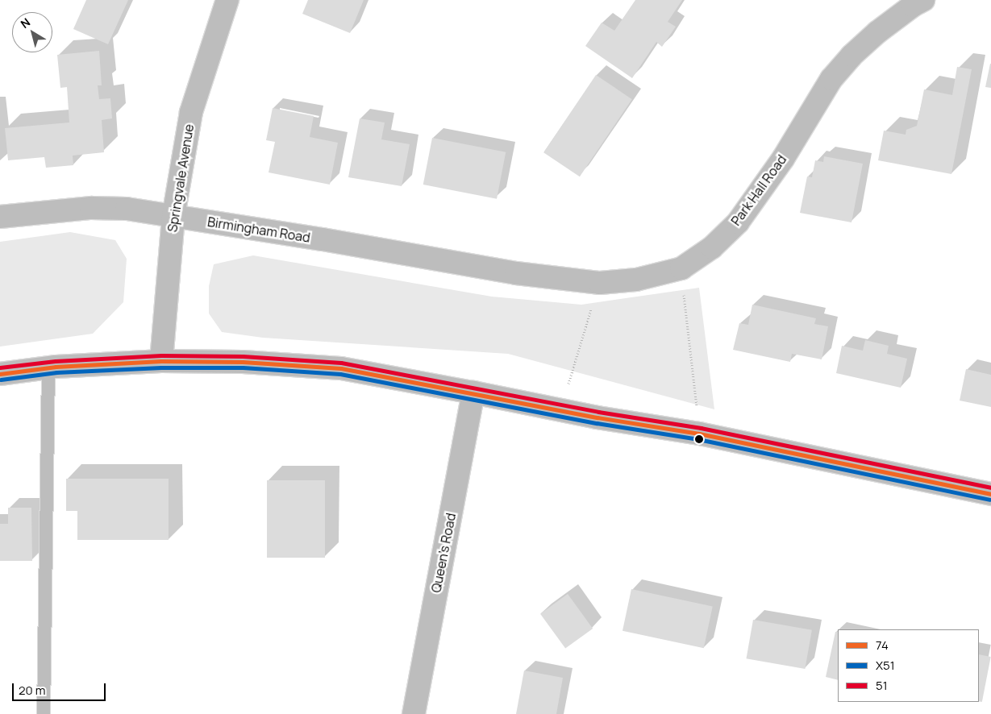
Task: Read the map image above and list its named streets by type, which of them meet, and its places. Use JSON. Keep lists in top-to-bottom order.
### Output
{
  "streets": {
    "main road": [
      "Springvale Avenue",
      "Park Hall Road",
      "Birmingham Road",
      "Queen's Road"
    ]
  },
  "crossings": [
    ["Springvale Avenue", "Birmingham Road"],
    ["Park Hall Road", "Birmingham Road"]
  ],
  "lines": ["transit line 51", "transit line 74", "transit line X51"],
  "legend": ["74", "X51", "51"],
  "scale_bar": "20 m",
  "north": "top left"
}
